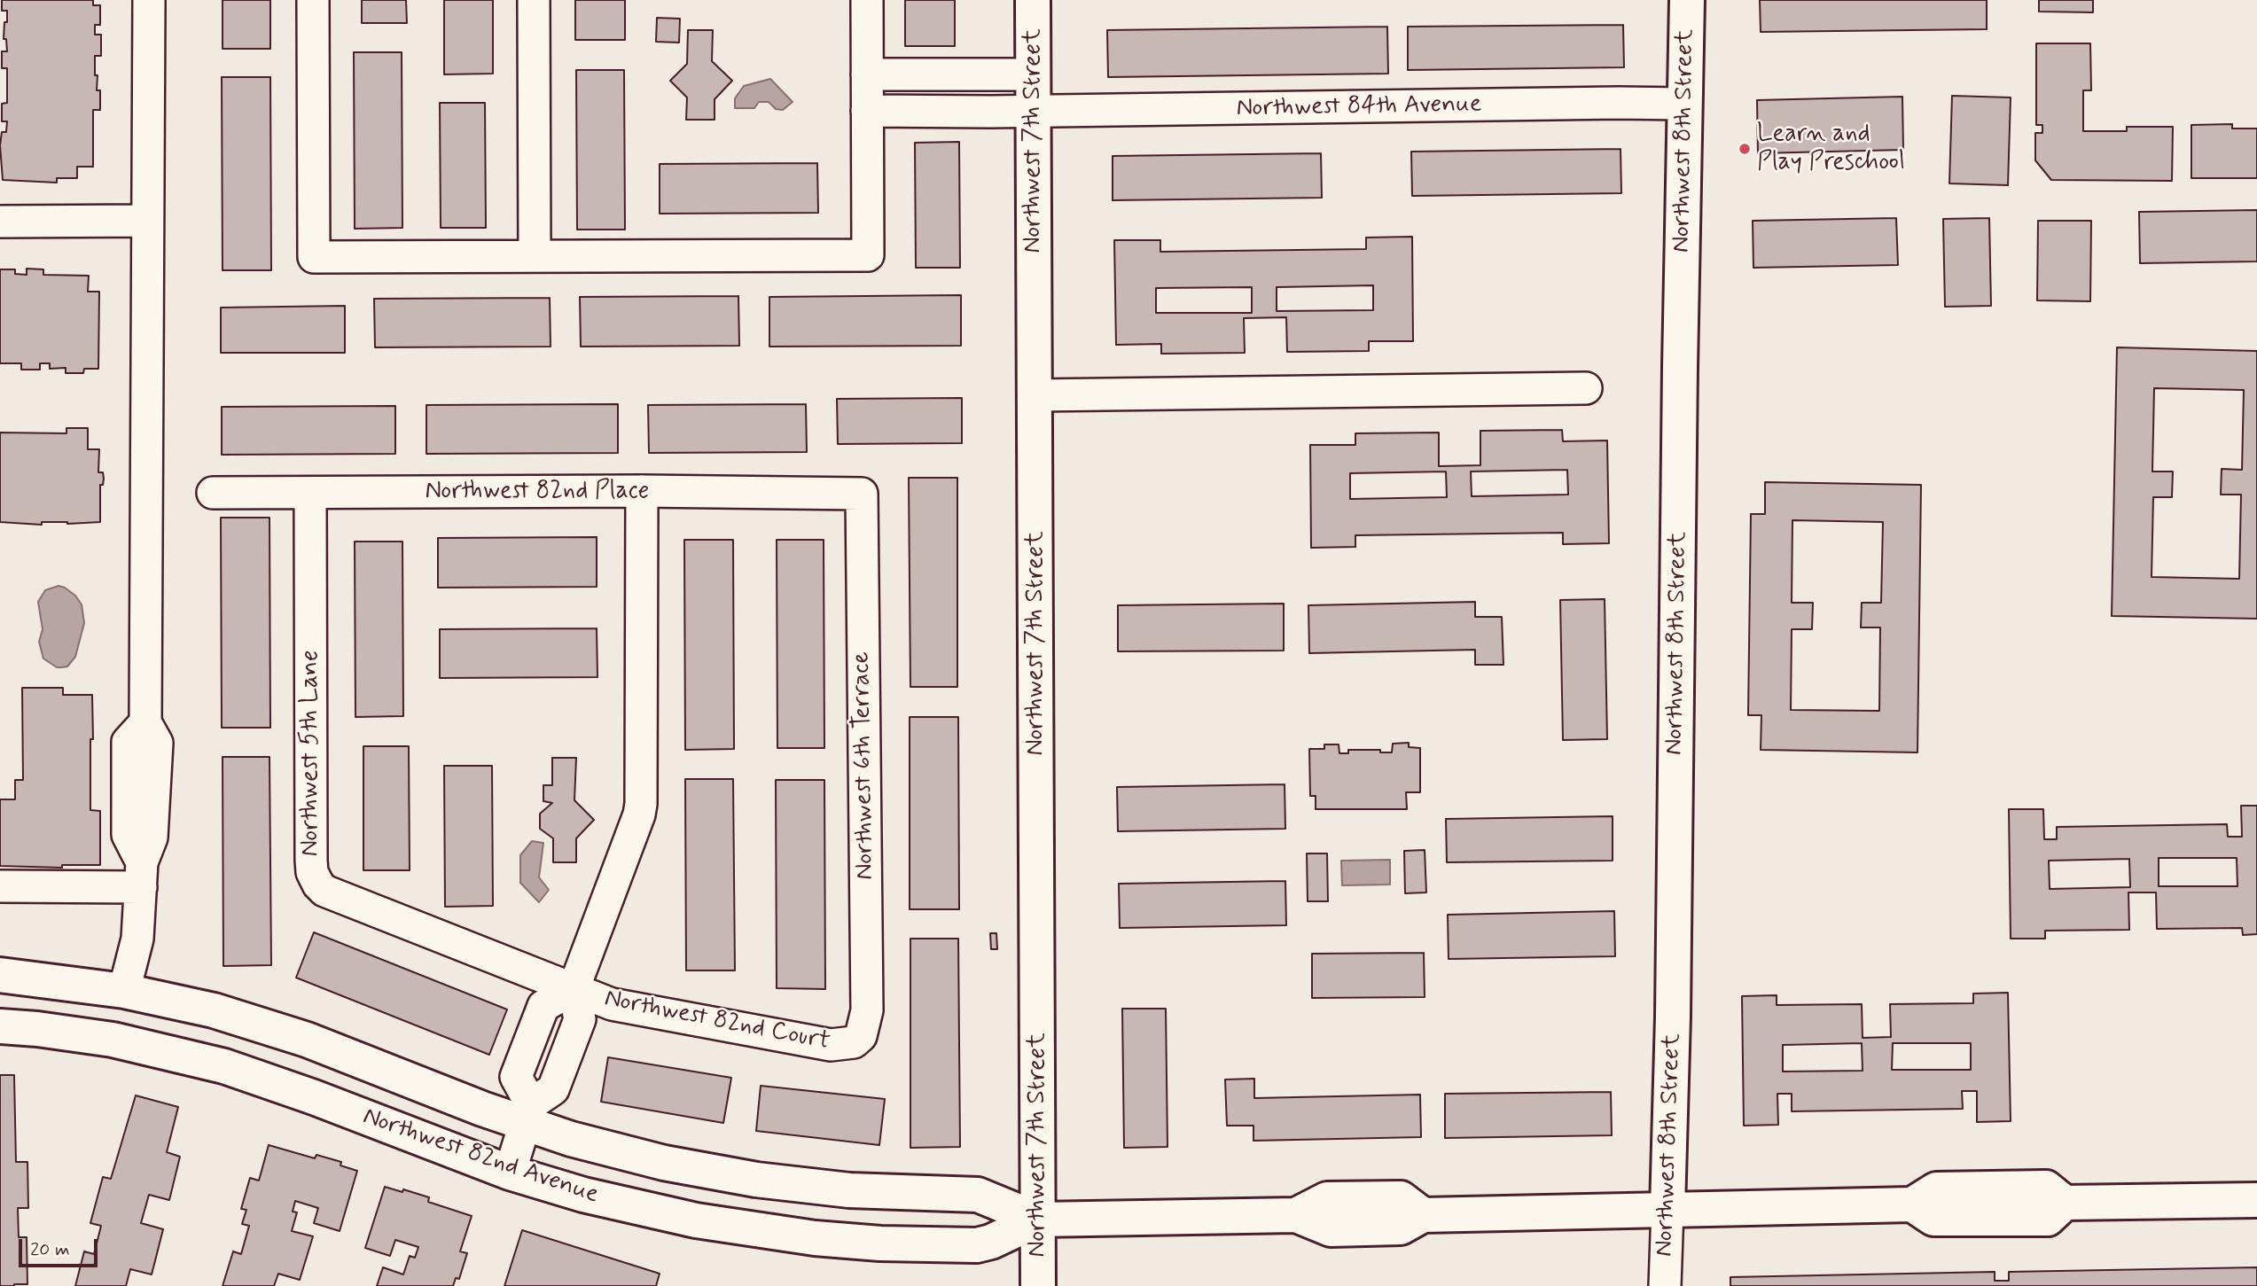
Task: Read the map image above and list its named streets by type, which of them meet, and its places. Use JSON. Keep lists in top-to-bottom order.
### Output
{
  "streets": {
    "street": [
      "Northwest 84th Avenue",
      "Northwest 7th Street",
      "Northwest 8th Street",
      "Northwest 82nd Place",
      "Northwest 5th Lane",
      "Northwest 6th Terrace",
      "Northwest 82nd Court",
      "Northwest 82nd Avenue"
    ]
  },
  "crossings": [
    ["Northwest 84th Avenue", "Northwest 7th Street"],
    ["Northwest 84th Avenue", "Northwest 8th Street"],
    ["Northwest 7th Street", "Northwest 82nd Avenue"],
    ["Northwest 8th Street", "Northwest 82nd Avenue"],
    ["Northwest 82nd Place", "Northwest 5th Lane"],
    ["Northwest 82nd Place", "Northwest 6th Terrace"],
    ["Northwest 5th Lane", "Northwest 82nd Court"],
    ["Northwest 6th Terrace", "Northwest 82nd Court"]
  ],
  "places": ["Learn and Play Preschool"],
  "scale_bar": "20 m"
}
